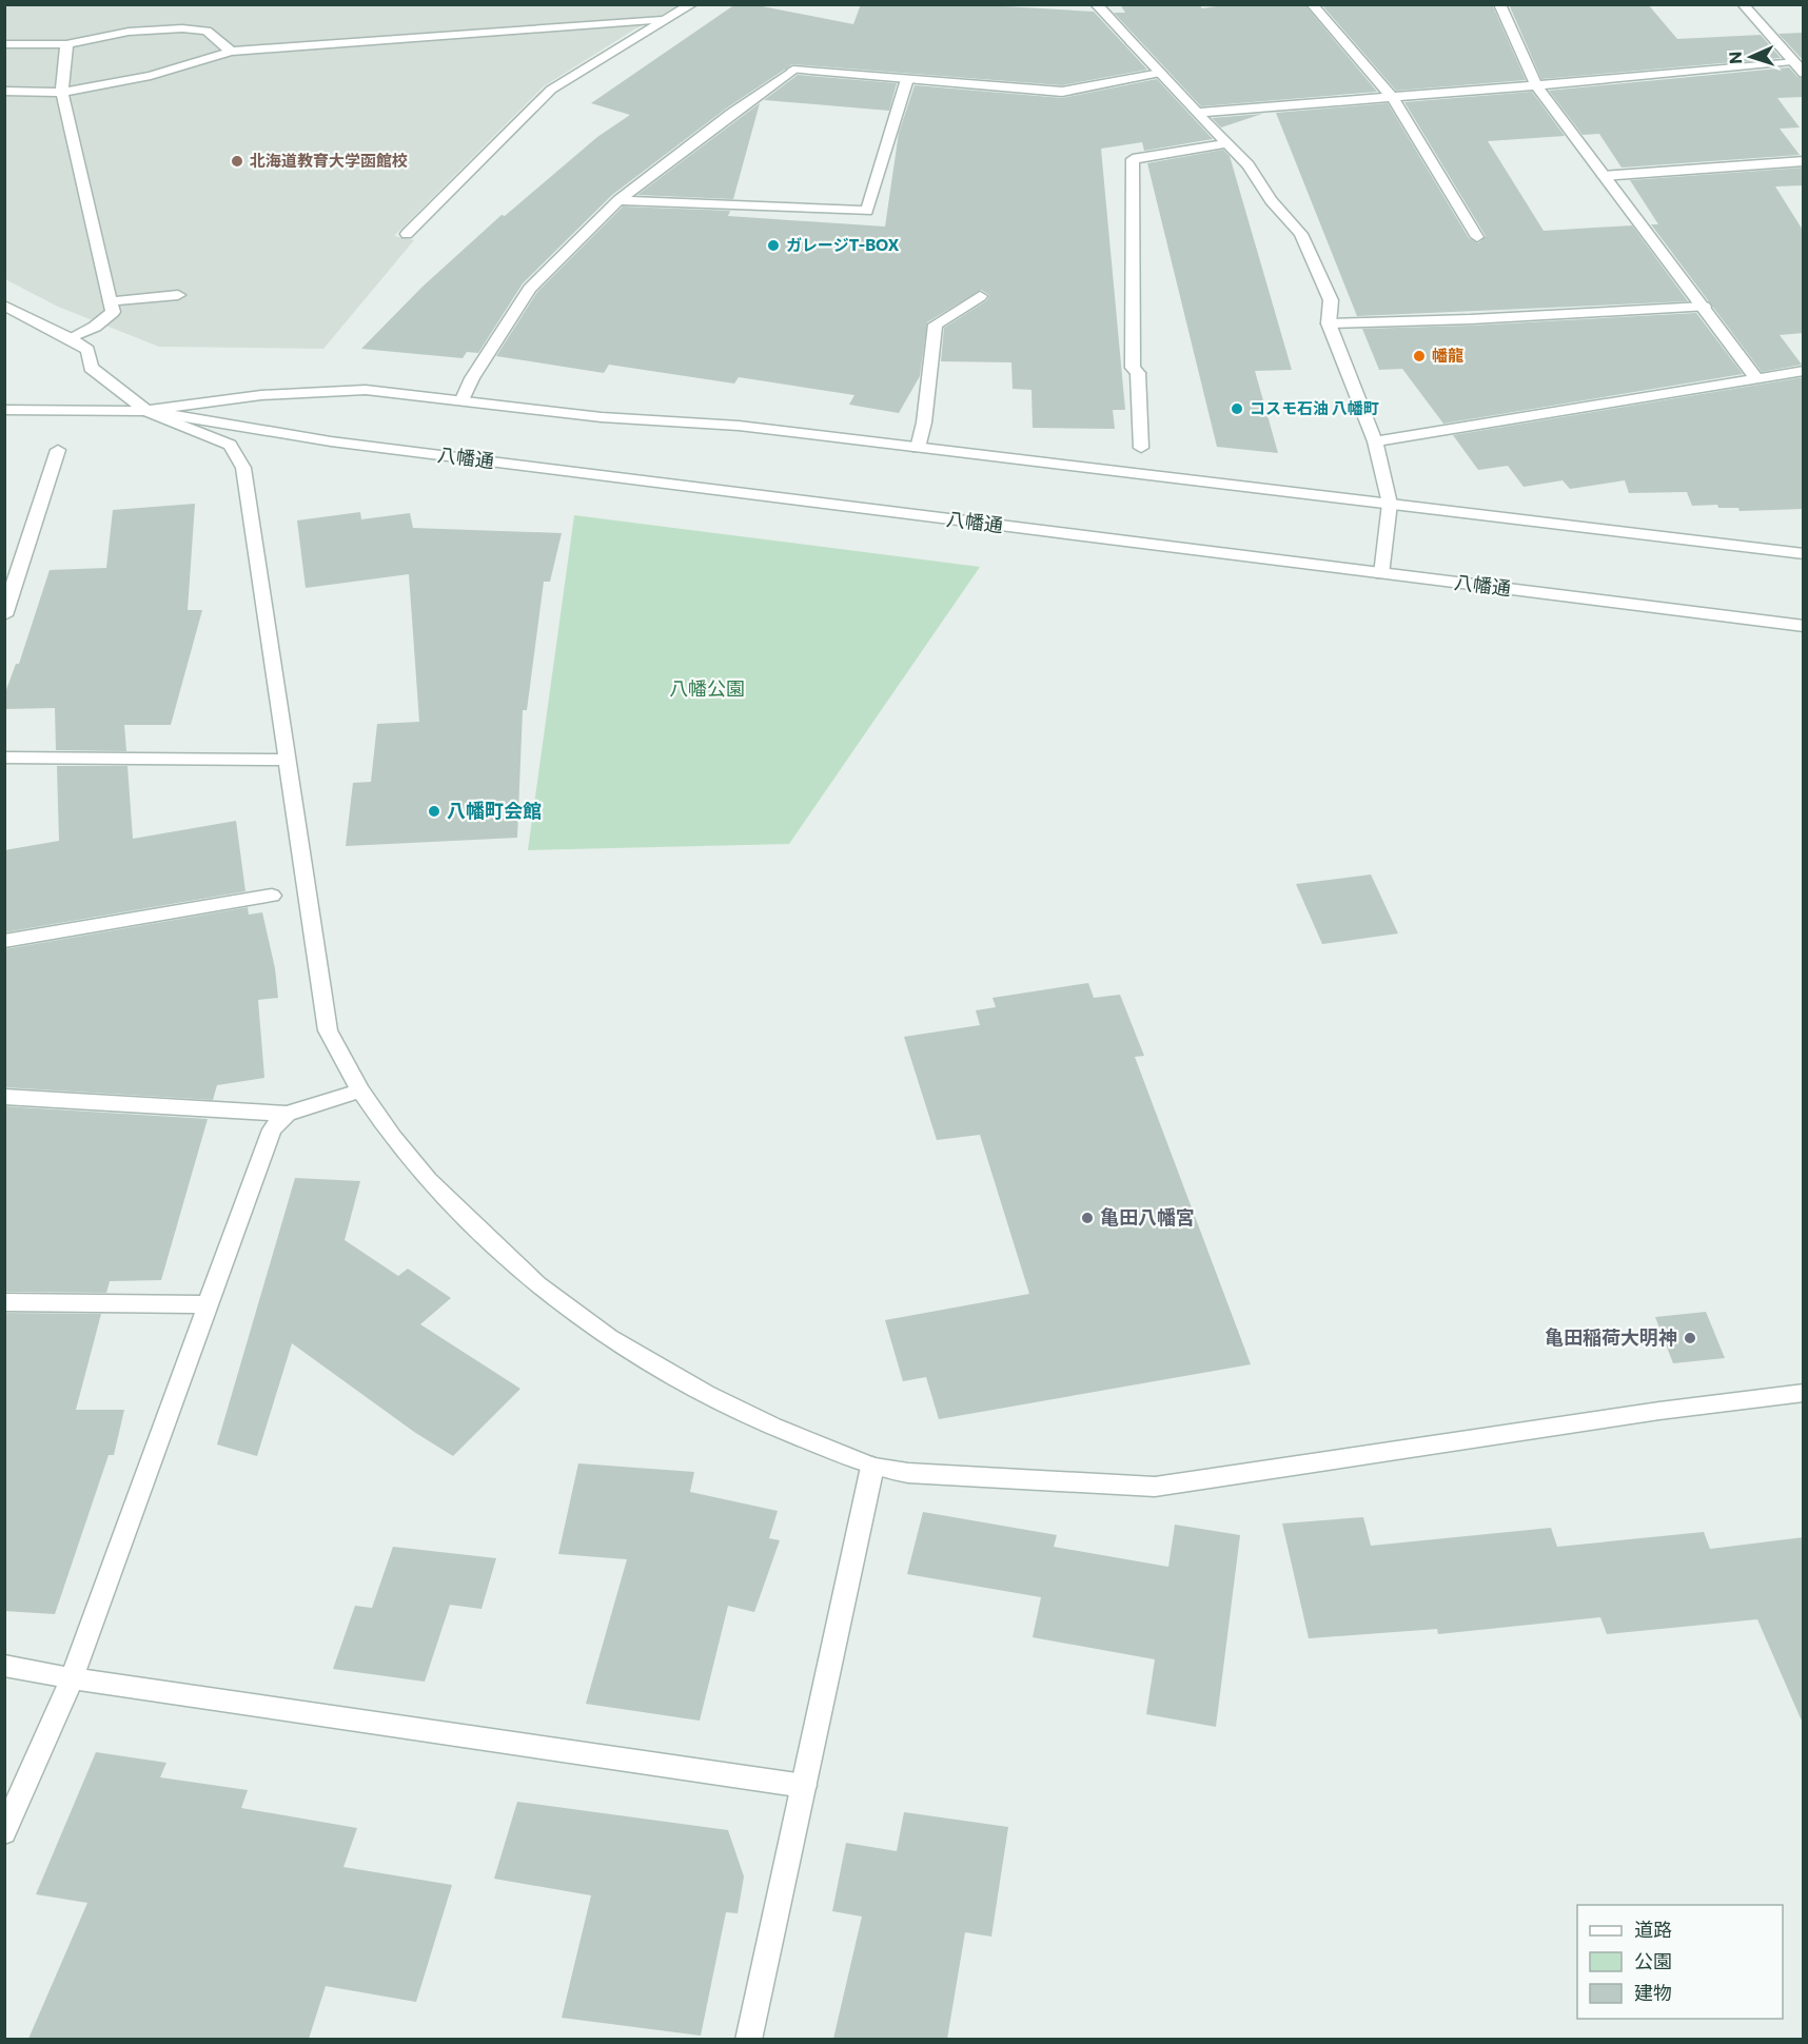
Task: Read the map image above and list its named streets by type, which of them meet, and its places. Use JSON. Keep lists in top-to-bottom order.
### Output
{
  "streets": {
    "street": ["八幡通"]
  },
  "parks": ["八幡公園"],
  "places": [
    "北海道教育大学函館校",
    "ガレージT-BOX",
    "幡龍",
    "コスモ石油 八幡町",
    "八幡町会館",
    "亀田八幡宮",
    "亀田稲荷大明神"
  ],
  "legend": ["道路", "公園", "建物"],
  "north": "left"
}
